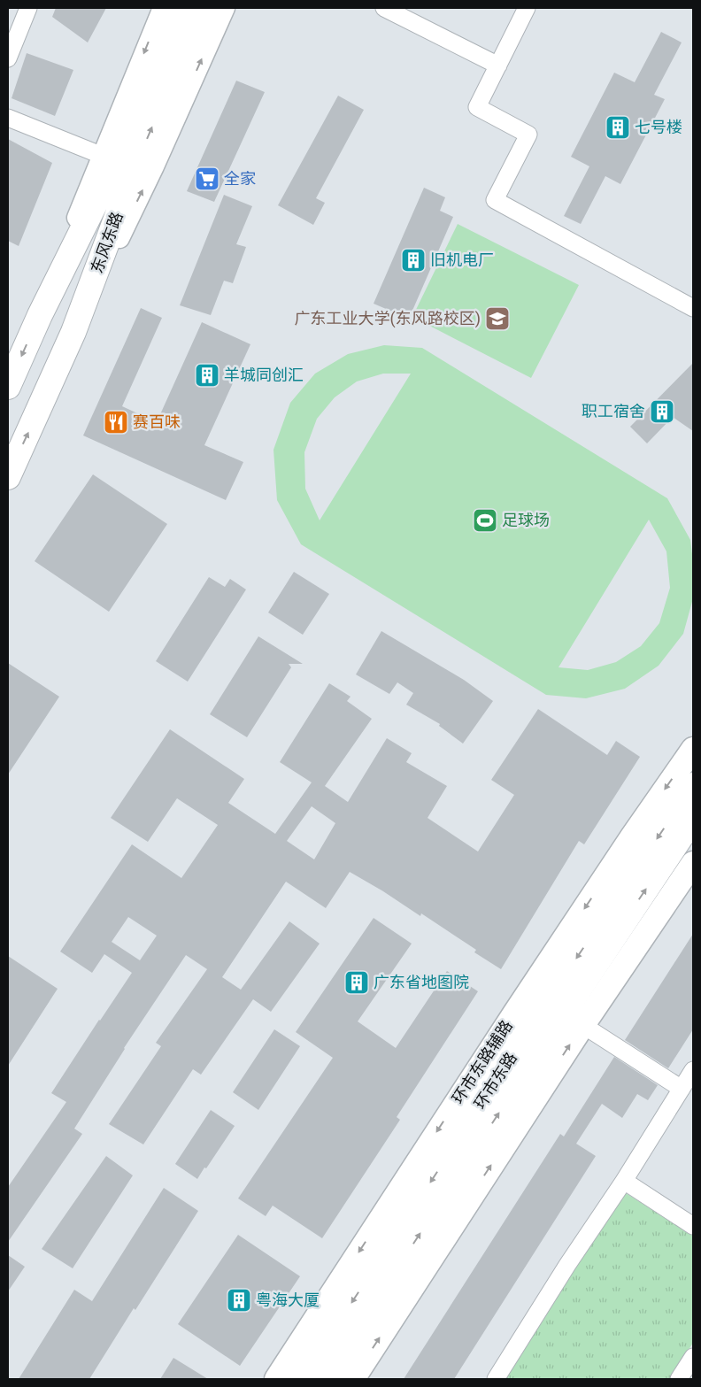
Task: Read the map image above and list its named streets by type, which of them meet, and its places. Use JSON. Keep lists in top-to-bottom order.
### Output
{
  "streets": {
    "highway": ["东风东路", "环市东路"],
    "main road": ["环市东路辅路"]
  },
  "places": {
    "building": [
      "七号楼",
      "旧机电厂",
      "羊城同创汇",
      "职工宿舍",
      "广东省地图院",
      "粤海大厦"
    ],
    "supermarket": ["全家"],
    "school or university": ["广东工业大学(东风路校区)"],
    "restaurant": ["赛百味"],
    "sports": ["足球场"]
  }
}
